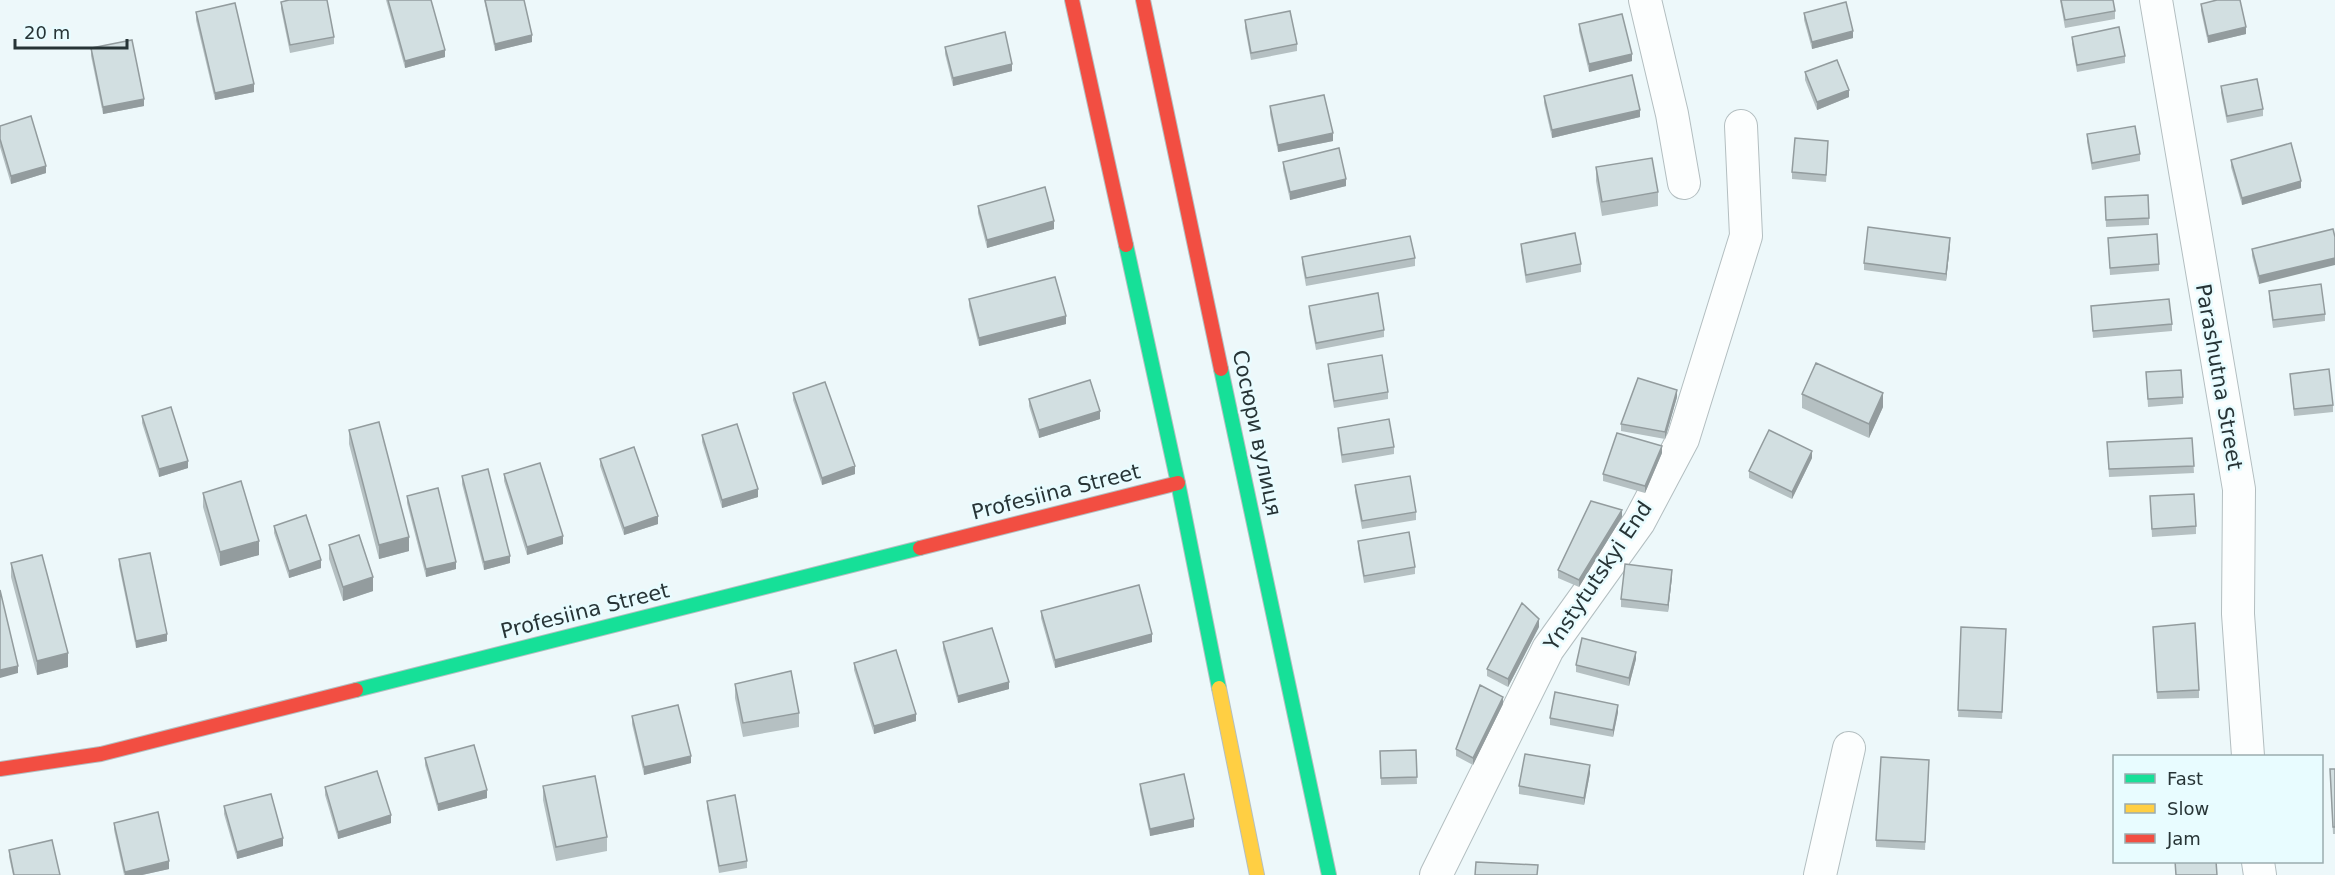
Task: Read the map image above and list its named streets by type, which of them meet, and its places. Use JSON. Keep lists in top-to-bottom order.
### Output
{
  "streets": {
    "street": [
      "Parashutna Street",
      "Сосюри вулиця",
      "Profesiina Street",
      "Ynstytutskyi End"
    ]
  },
  "legend": ["Fast", "Slow", "Jam"],
  "scale_bar": "20 m"
}
